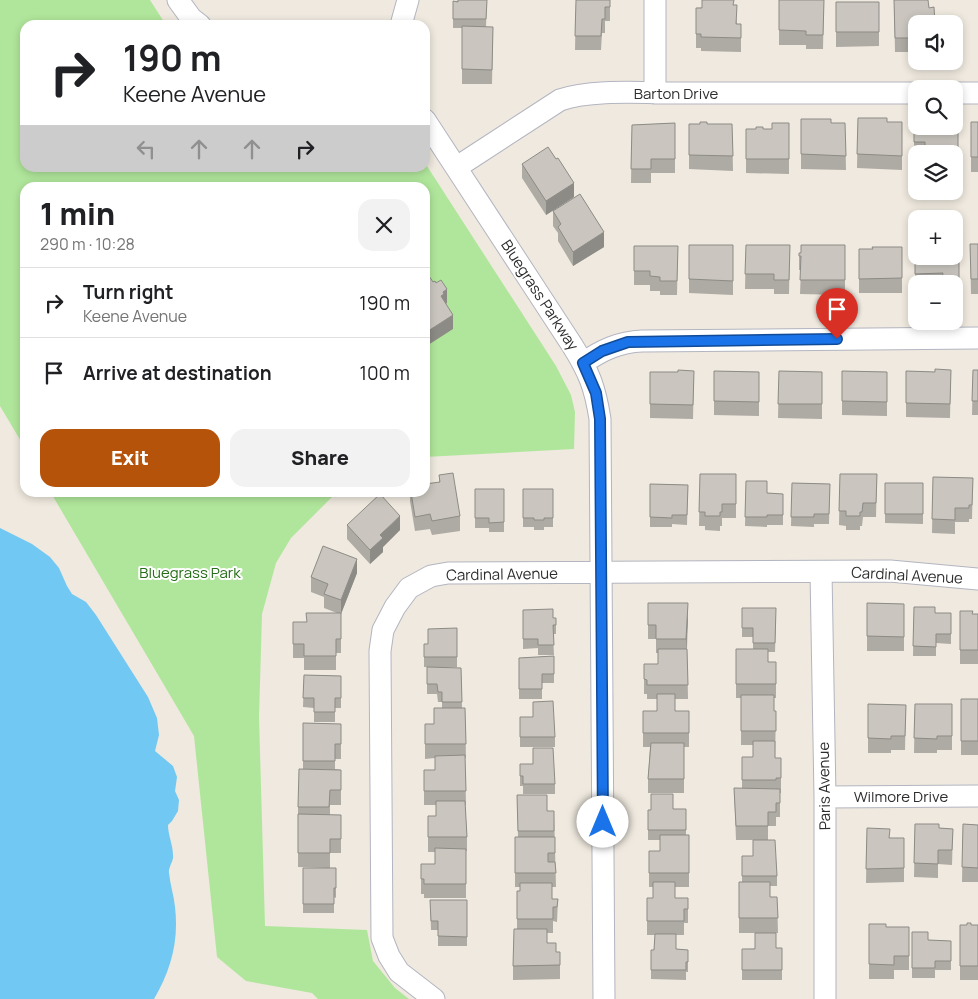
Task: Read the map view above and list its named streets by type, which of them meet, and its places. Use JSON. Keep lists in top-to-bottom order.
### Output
{
  "streets": {
    "street": [
      "Barton Drive",
      "Bluegrass Parkway",
      "Cardinal Avenue",
      "Paris Avenue",
      "Wilmore Drive"
    ]
  },
  "crossings": [
    ["Barton Drive", "Bluegrass Parkway"],
    ["Bluegrass Parkway", "Cardinal Avenue"],
    ["Cardinal Avenue", "Paris Avenue"],
    ["Paris Avenue", "Wilmore Drive"]
  ],
  "parks": ["Bluegrass Park"],
  "page": {
    "map_buttons": ["+", "−"],
    "turn": ["190 m", "Keene Avenue"],
    "heading": ["1 min", "290 m · 10:28"],
    "list": [
      {
        "name": "Turn right",
        "note": "Keene Avenue",
        "value": "190 m"
      },
      {
        "name": "Arrive at destination",
        "value": "100 m"
      }
    ],
    "buttons": ["Exit", "Share"]
  }
}
